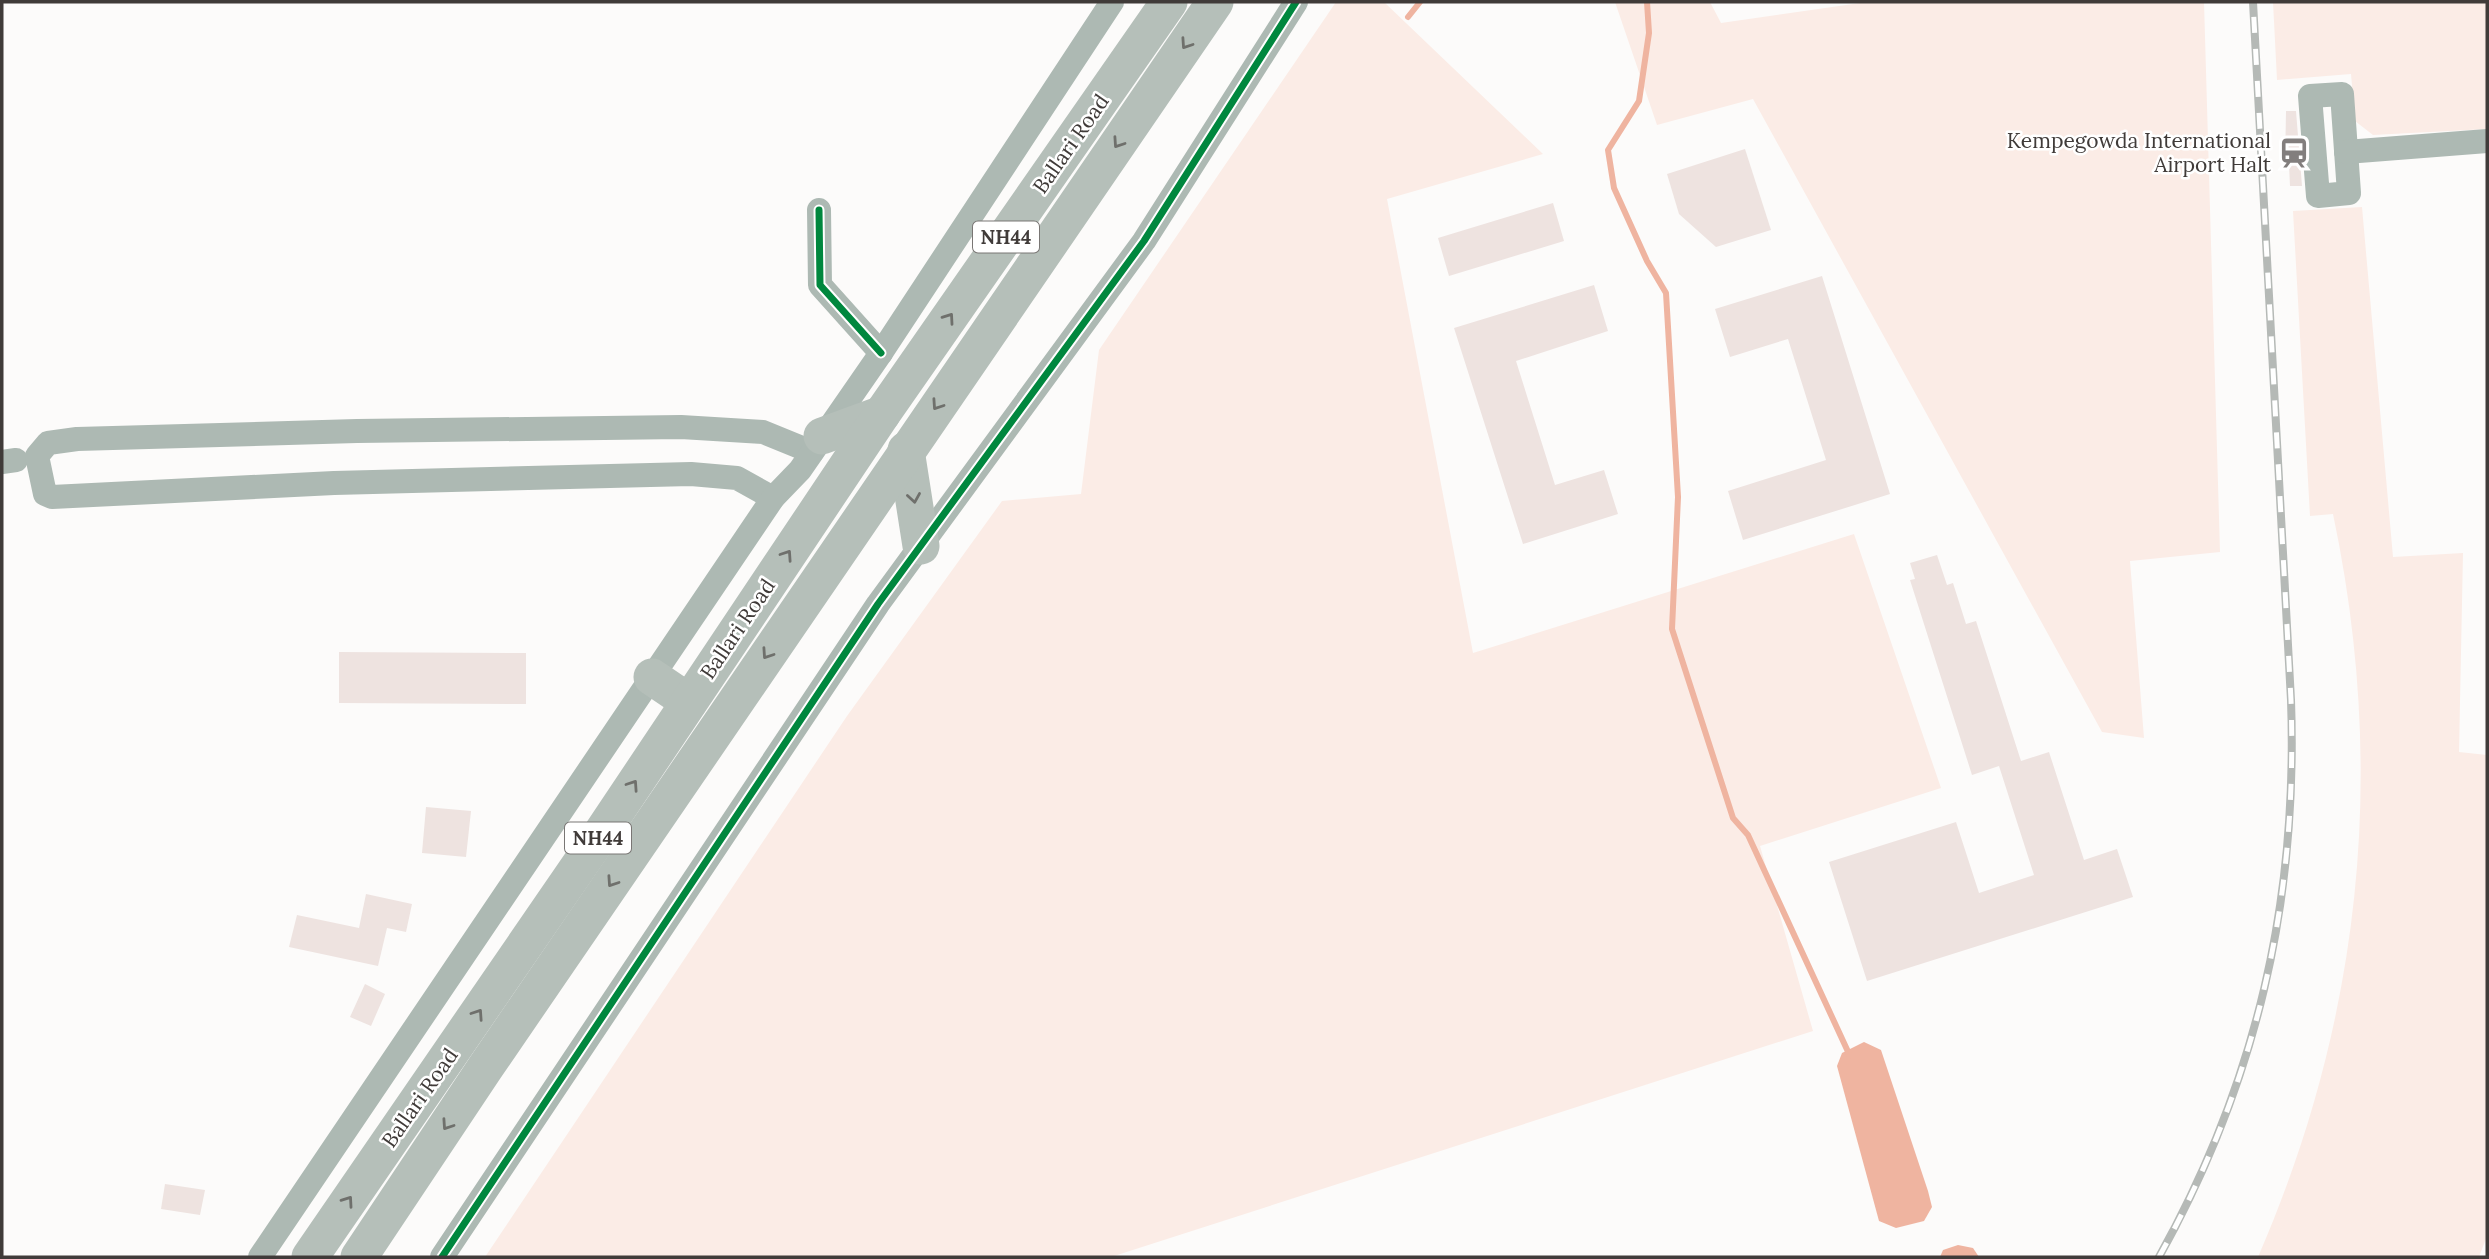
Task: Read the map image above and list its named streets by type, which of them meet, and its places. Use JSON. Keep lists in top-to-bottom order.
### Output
{
  "streets": {
    "highway": ["Ballari Road", "NH44"]
  },
  "places": {
    "station": ["Kempegowda International Airport Halt"]
  }
}
